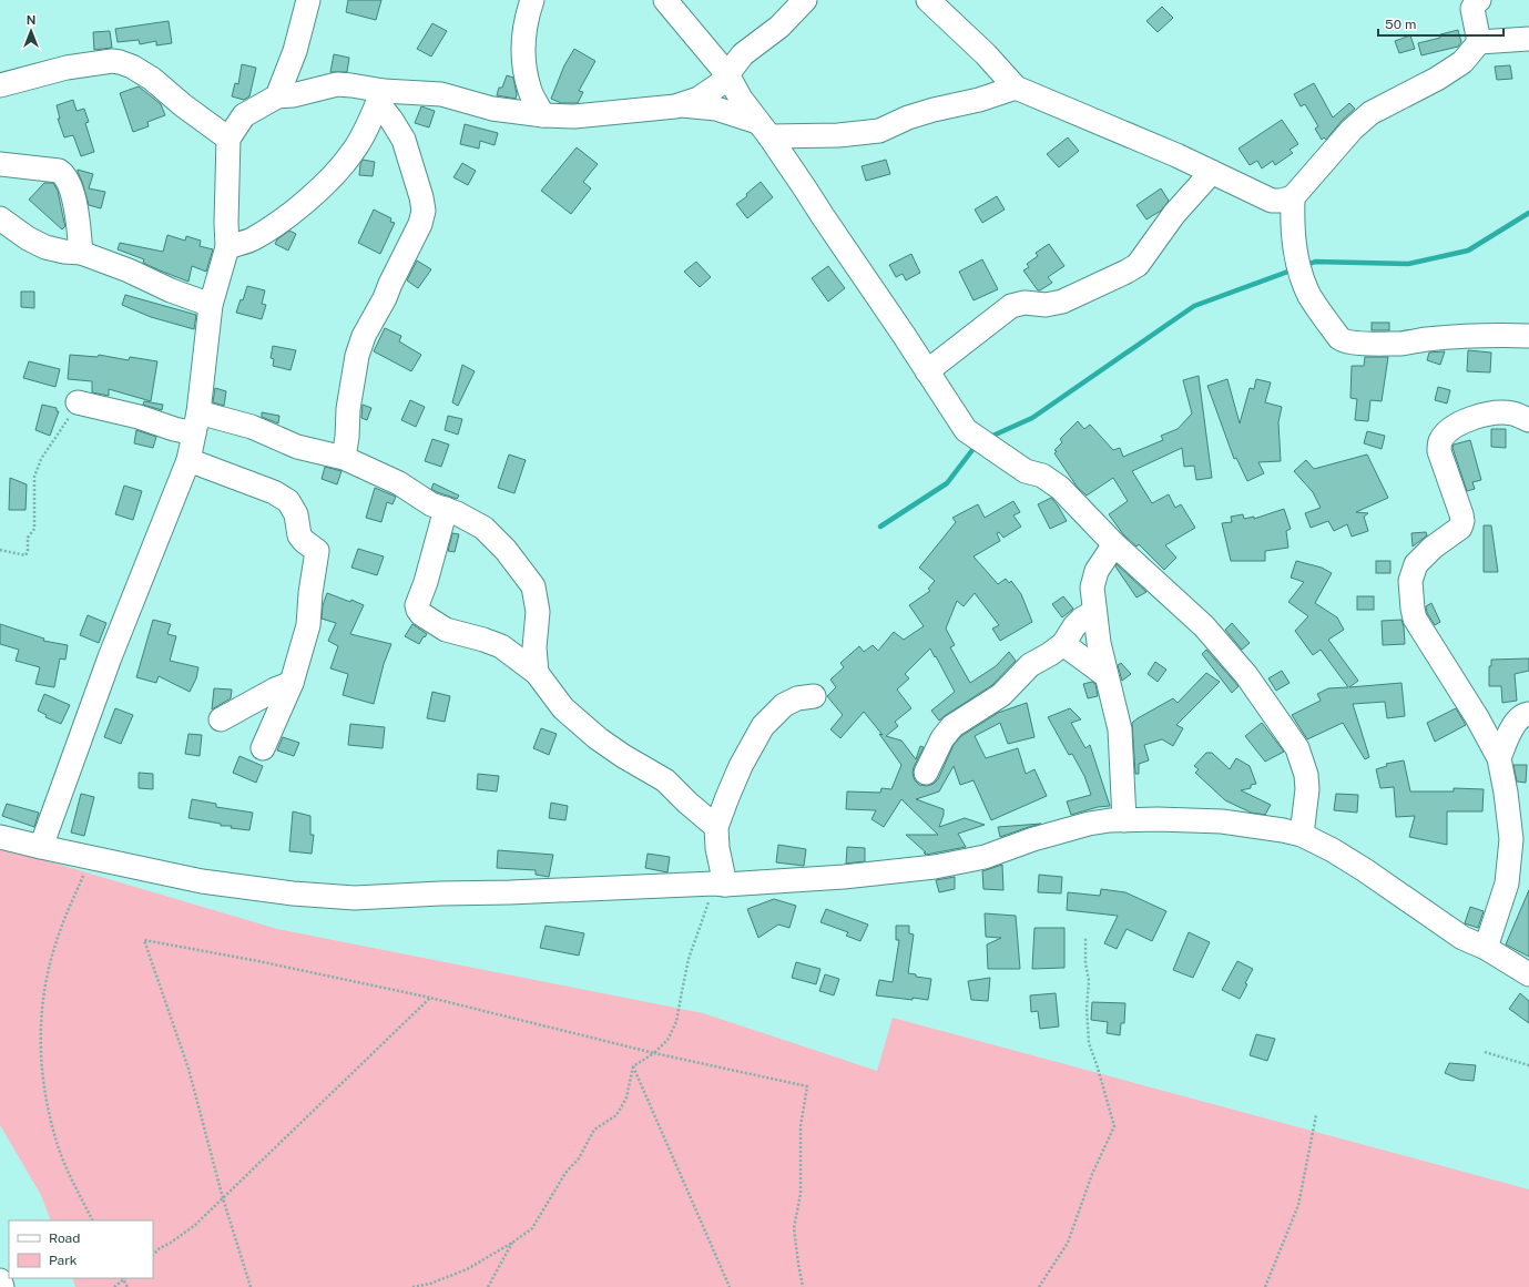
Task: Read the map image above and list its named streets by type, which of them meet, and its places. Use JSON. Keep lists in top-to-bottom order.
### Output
{
  "legend": ["Road", "Park"],
  "scale_bar": "50 m",
  "north": "top"
}
